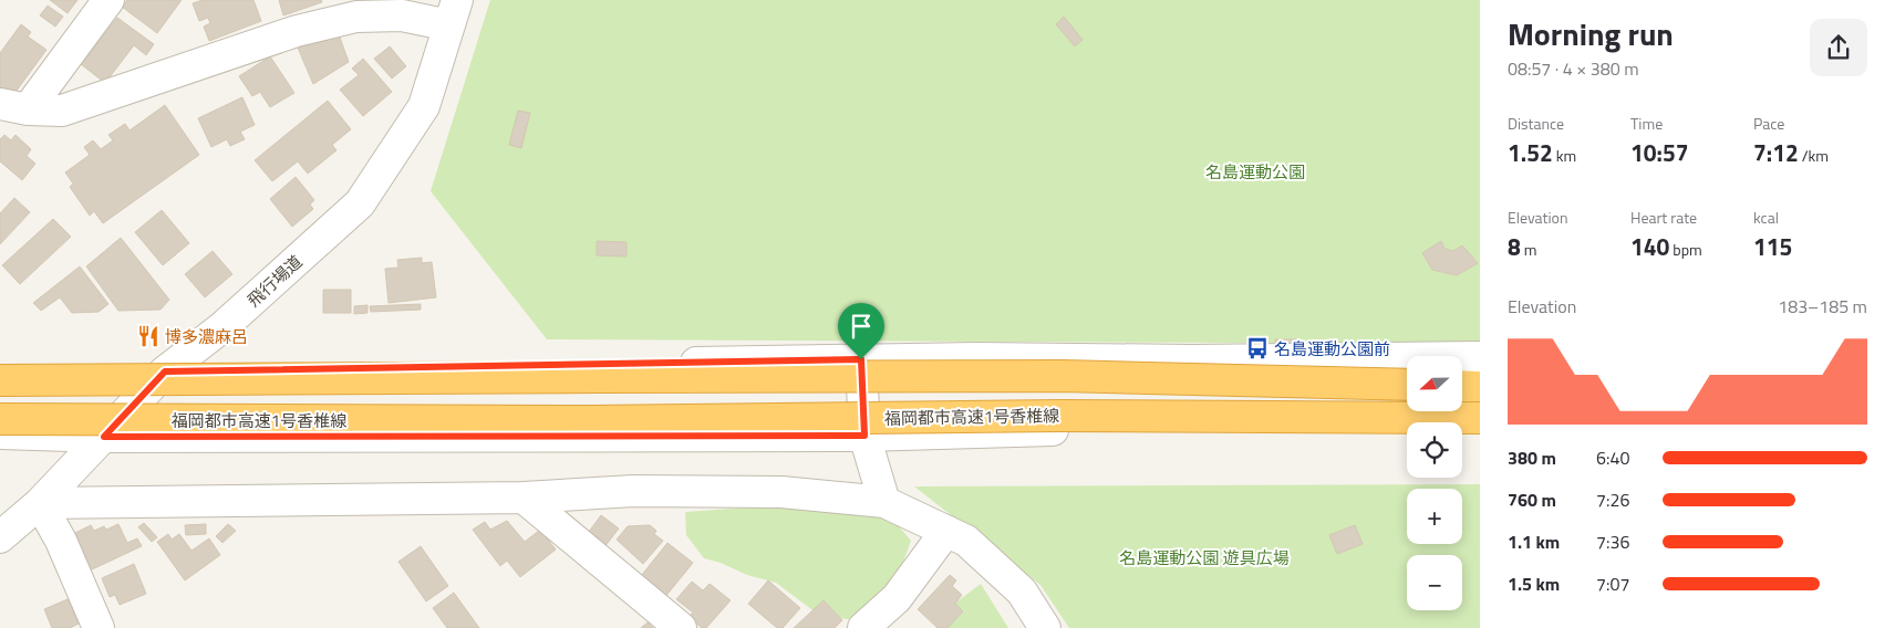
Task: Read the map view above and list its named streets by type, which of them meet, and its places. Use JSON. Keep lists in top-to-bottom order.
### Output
{
  "streets": {
    "highway": ["福岡都市高速1号香椎線"],
    "street": ["飛行場道"]
  },
  "parks": ["名島運動公園", "名島運動公園 遊具広場"],
  "places": {
    "restaurant": ["博多濃麻呂"],
    "bus stop": ["名島運動公園前"]
  },
  "north": "left",
  "page": {
    "heading": ["Morning run", "08:57 · 4 × 380 m"],
    "stats": [
      ["Distance", "1.52 km"],
      ["Time", "10:57"],
      ["Pace", "7:12 /km"],
      ["Elevation", "8 m"],
      ["Heart rate", "140 bpm"],
      ["kcal", "115"]
    ],
    "chart": ["Elevation", "183–185 m"],
    "map_buttons": ["+", "−"],
    "list": [
      {
        "name": "380 m",
        "note": "6:40"
      },
      {
        "name": "760 m",
        "note": "7:26"
      },
      {
        "name": "1.1 km",
        "note": "7:36"
      },
      {
        "name": "1.5 km",
        "note": "7:07"
      }
    ]
  }
}
